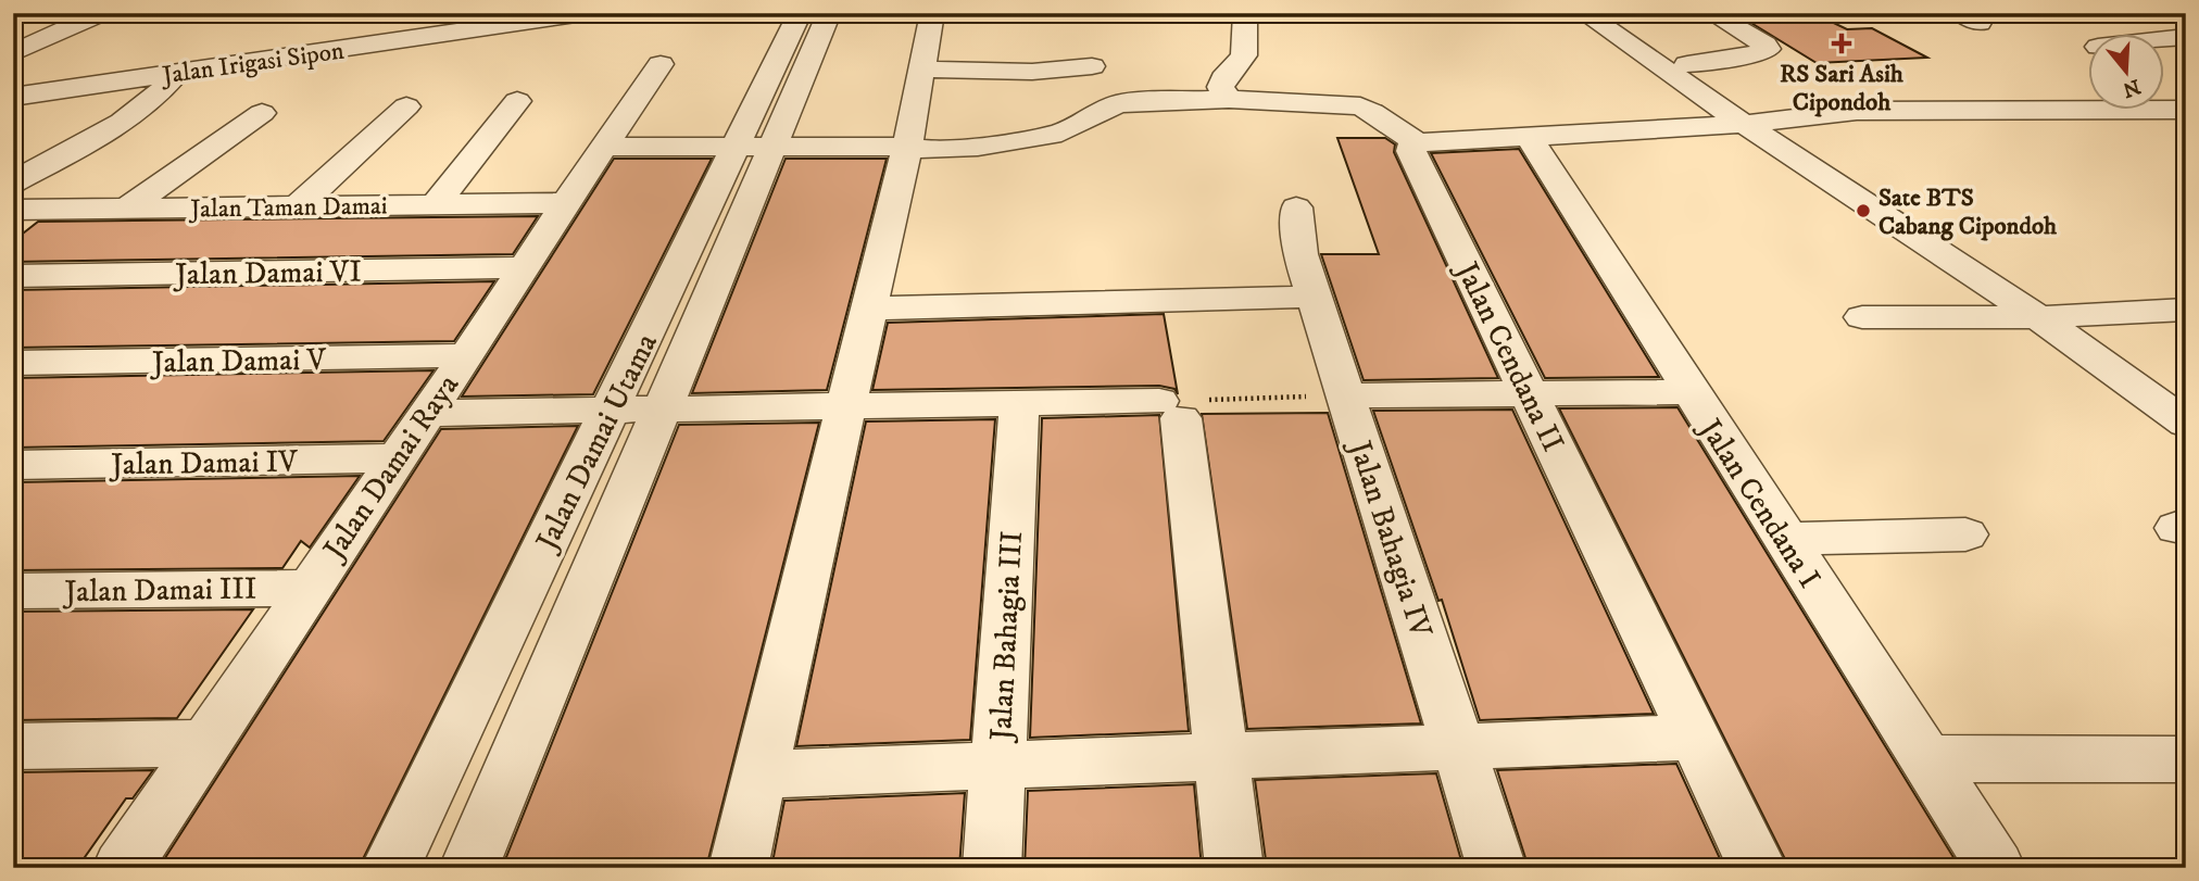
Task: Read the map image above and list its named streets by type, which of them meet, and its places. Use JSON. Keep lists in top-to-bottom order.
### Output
{
  "streets": {
    "street": [
      "Jalan Irigasi Sipon",
      "Jalan Taman Damai",
      "Jalan Damai VI",
      "Jalan Cendana II",
      "Jalan Damai V",
      "Jalan Damai Utama",
      "Jalan Damai IV",
      "Jalan Damai Raya",
      "Jalan Cendana I",
      "Jalan Bahagia IV",
      "Jalan Damai III",
      "Jalan Bahagia III"
    ]
  },
  "crossings": [
    ["Jalan Taman Damai", "Jalan Damai Raya"],
    ["Jalan Damai VI", "Jalan Damai Raya"],
    ["Jalan Damai V", "Jalan Damai Raya"],
    ["Jalan Damai IV", "Jalan Damai Raya"],
    ["Jalan Damai Raya", "Jalan Damai III"]
  ],
  "places": {
    "health": ["RS Sari Asih Cipondoh"],
    "other": ["Sate BTS Cabang Cipondoh"]
  },
  "north": "bottom"
}
